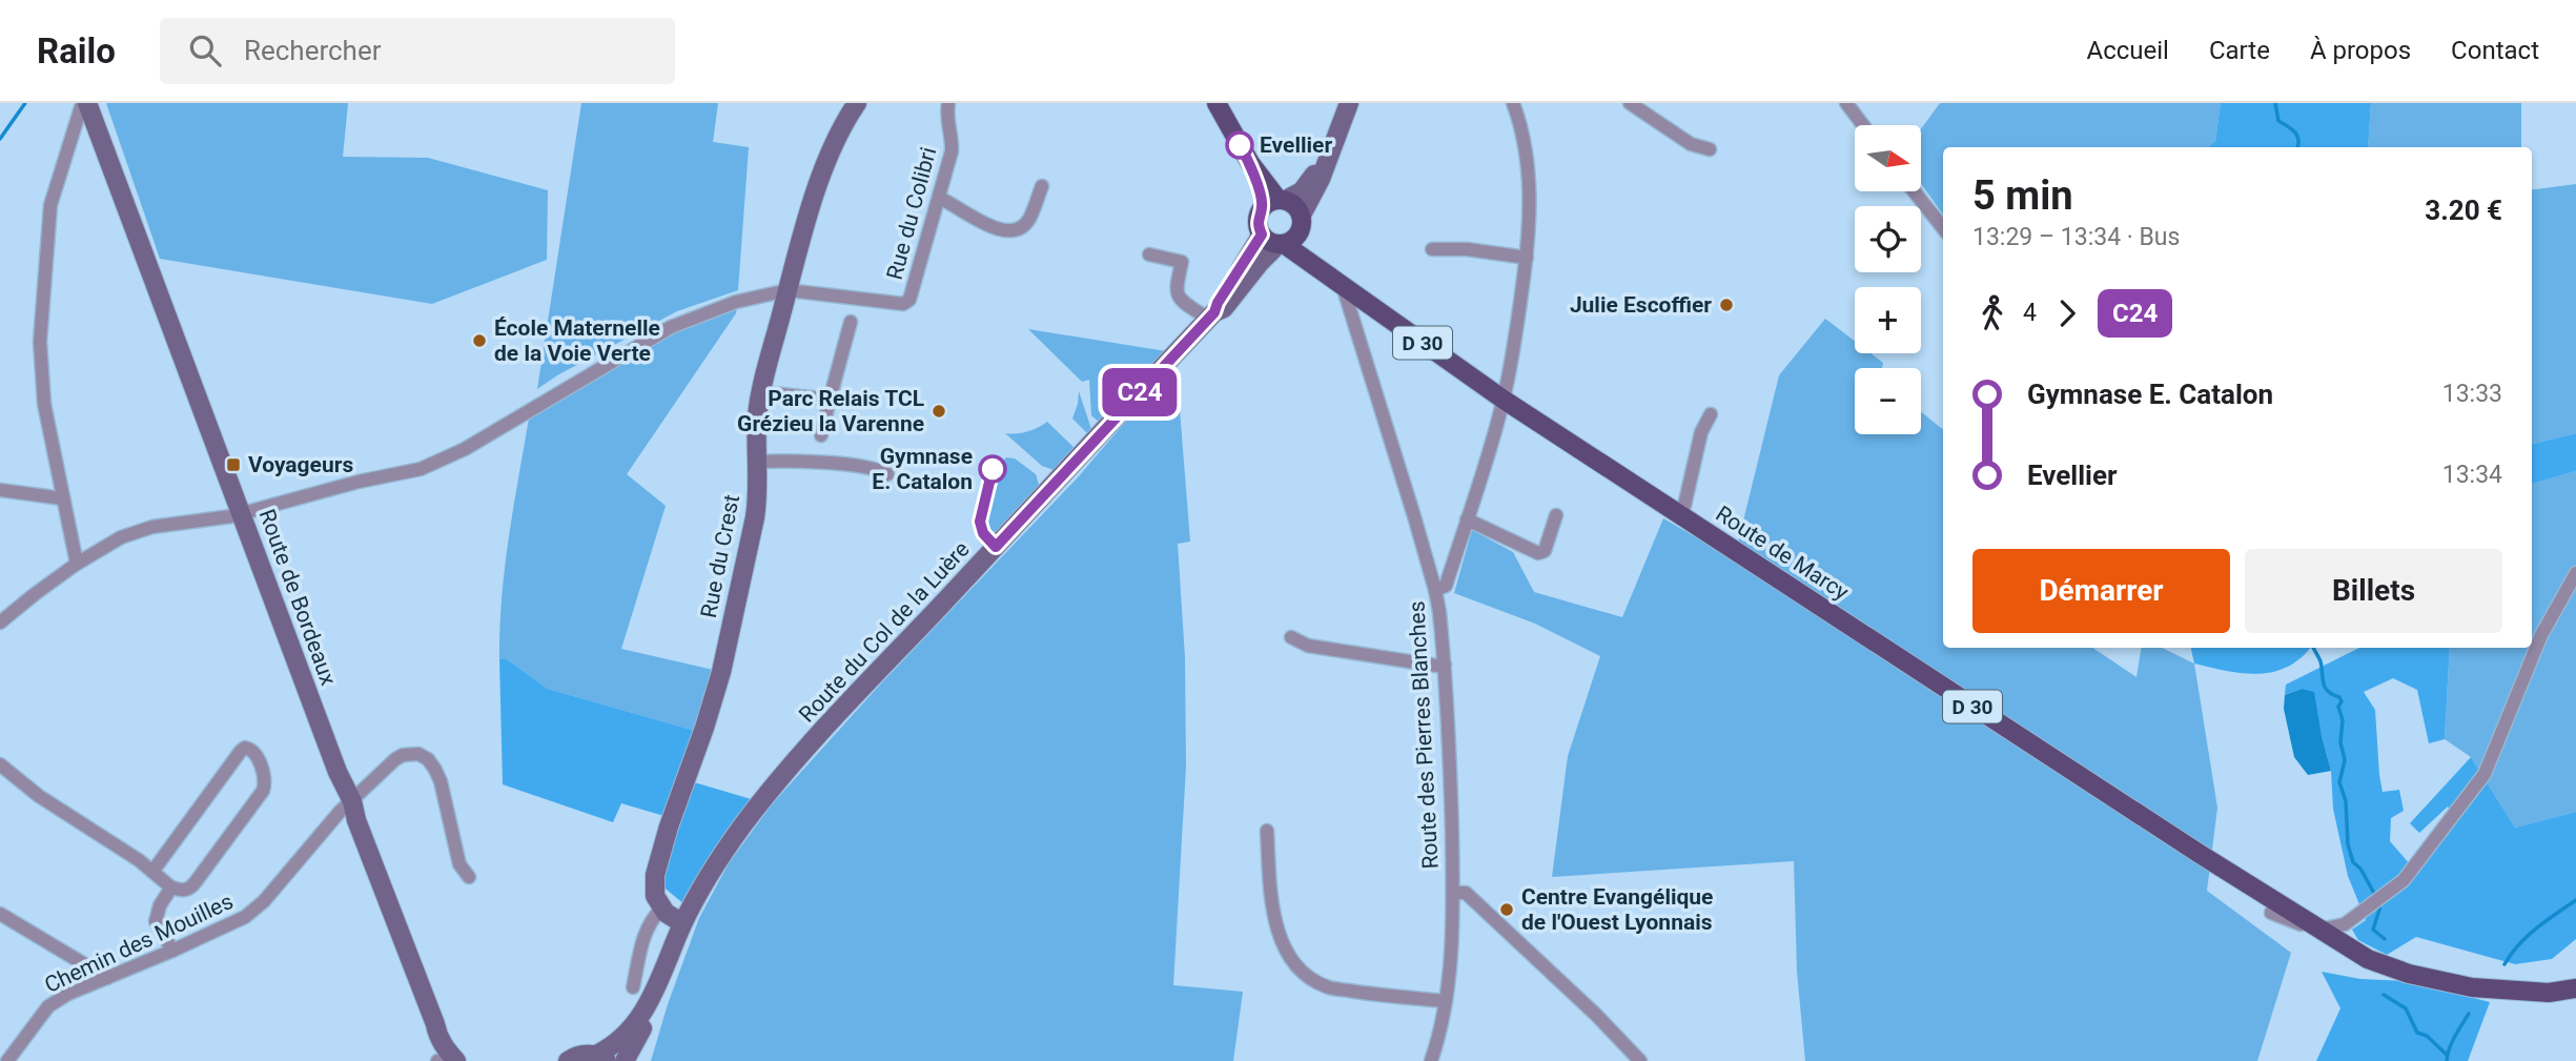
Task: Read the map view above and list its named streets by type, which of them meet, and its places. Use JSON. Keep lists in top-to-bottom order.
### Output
{
  "streets": {
    "main road": ["D 30", "Route de Marcy"],
    "street": [
      "Rue du Colibri",
      "Rue du Crest",
      "Route de Bordeaux",
      "Route du Col de la Luère",
      "Route des Pierres Blanches",
      "Chemin des Mouilles"
    ]
  },
  "crossings": [
    ["Rue du Colibri", "Rue du Crest"],
    ["Route de Marcy", "Route du Col de la Luère"],
    ["Route de Marcy", "Route des Pierres Blanches"],
    ["Route de Bordeaux", "Chemin des Mouilles"]
  ],
  "places": {
    "other": [
      "Evellier",
      "Julie Escoffier",
      "École Maternelle de la Voie Verte",
      "Parc Relais TCL Grézieu la Varenne",
      "Gymnase E. Catalon",
      "Centre Evangélique de l'Ouest Lyonnais"
    ],
    "transit": ["Voyageurs"]
  },
  "lines": ["bus line C24"],
  "north": "right",
  "page": {
    "header": "Railo",
    "search": "Rechercher",
    "nav": [
      "Accueil",
      "Carte",
      "À propos",
      "Contact"
    ],
    "on_map": "C24",
    "map_buttons": ["+", "−"],
    "heading": ["5 min", "13:29 – 13:34 · Bus", "3.20 €"],
    "legs": ["4", "C24"],
    "list": [
      {
        "name": "Gymnase E. Catalon",
        "value": "13:33"
      },
      {
        "name": "Evellier",
        "value": "13:34"
      }
    ],
    "buttons": ["Démarrer", "Billets"]
  }
}
